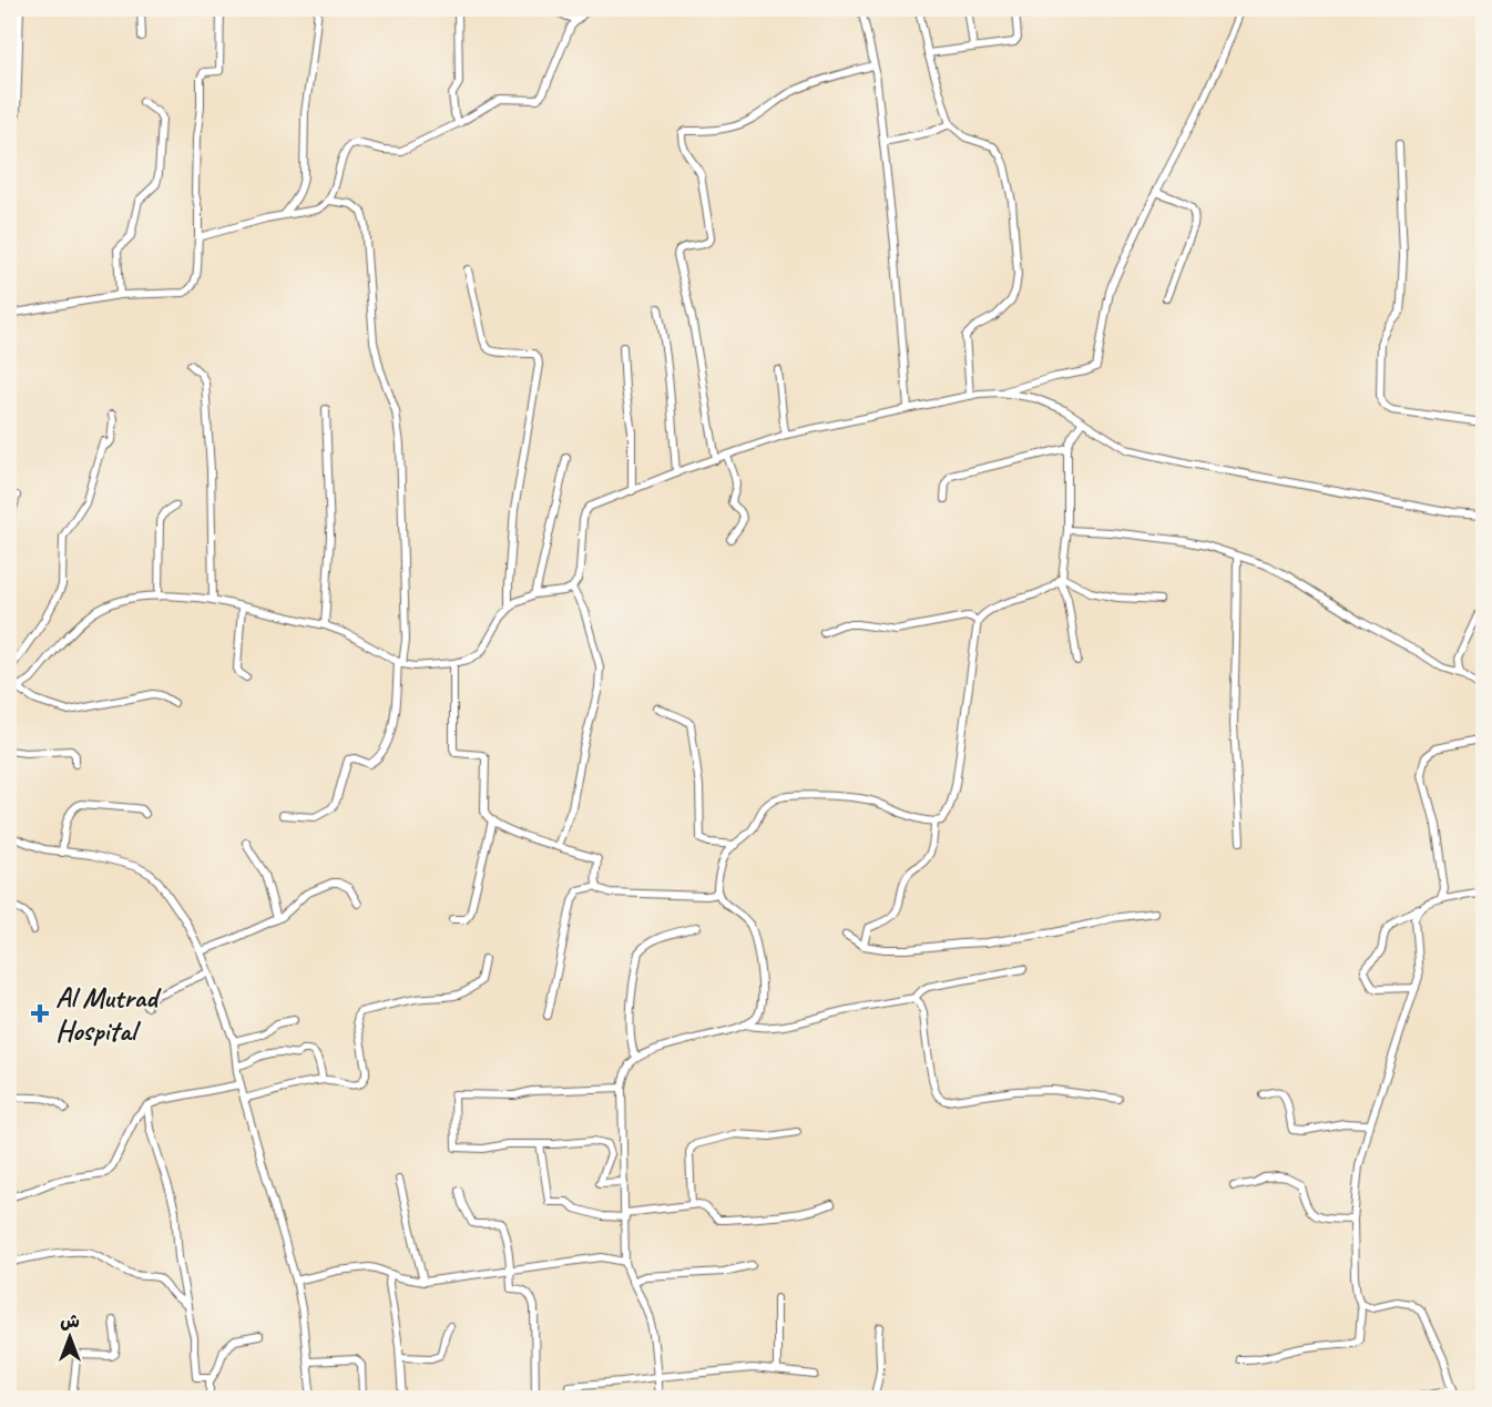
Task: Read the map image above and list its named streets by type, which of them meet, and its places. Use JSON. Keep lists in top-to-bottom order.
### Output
{
  "places": {
    "health": ["Al Mutrad Hospital"]
  },
  "north": "top"
}
